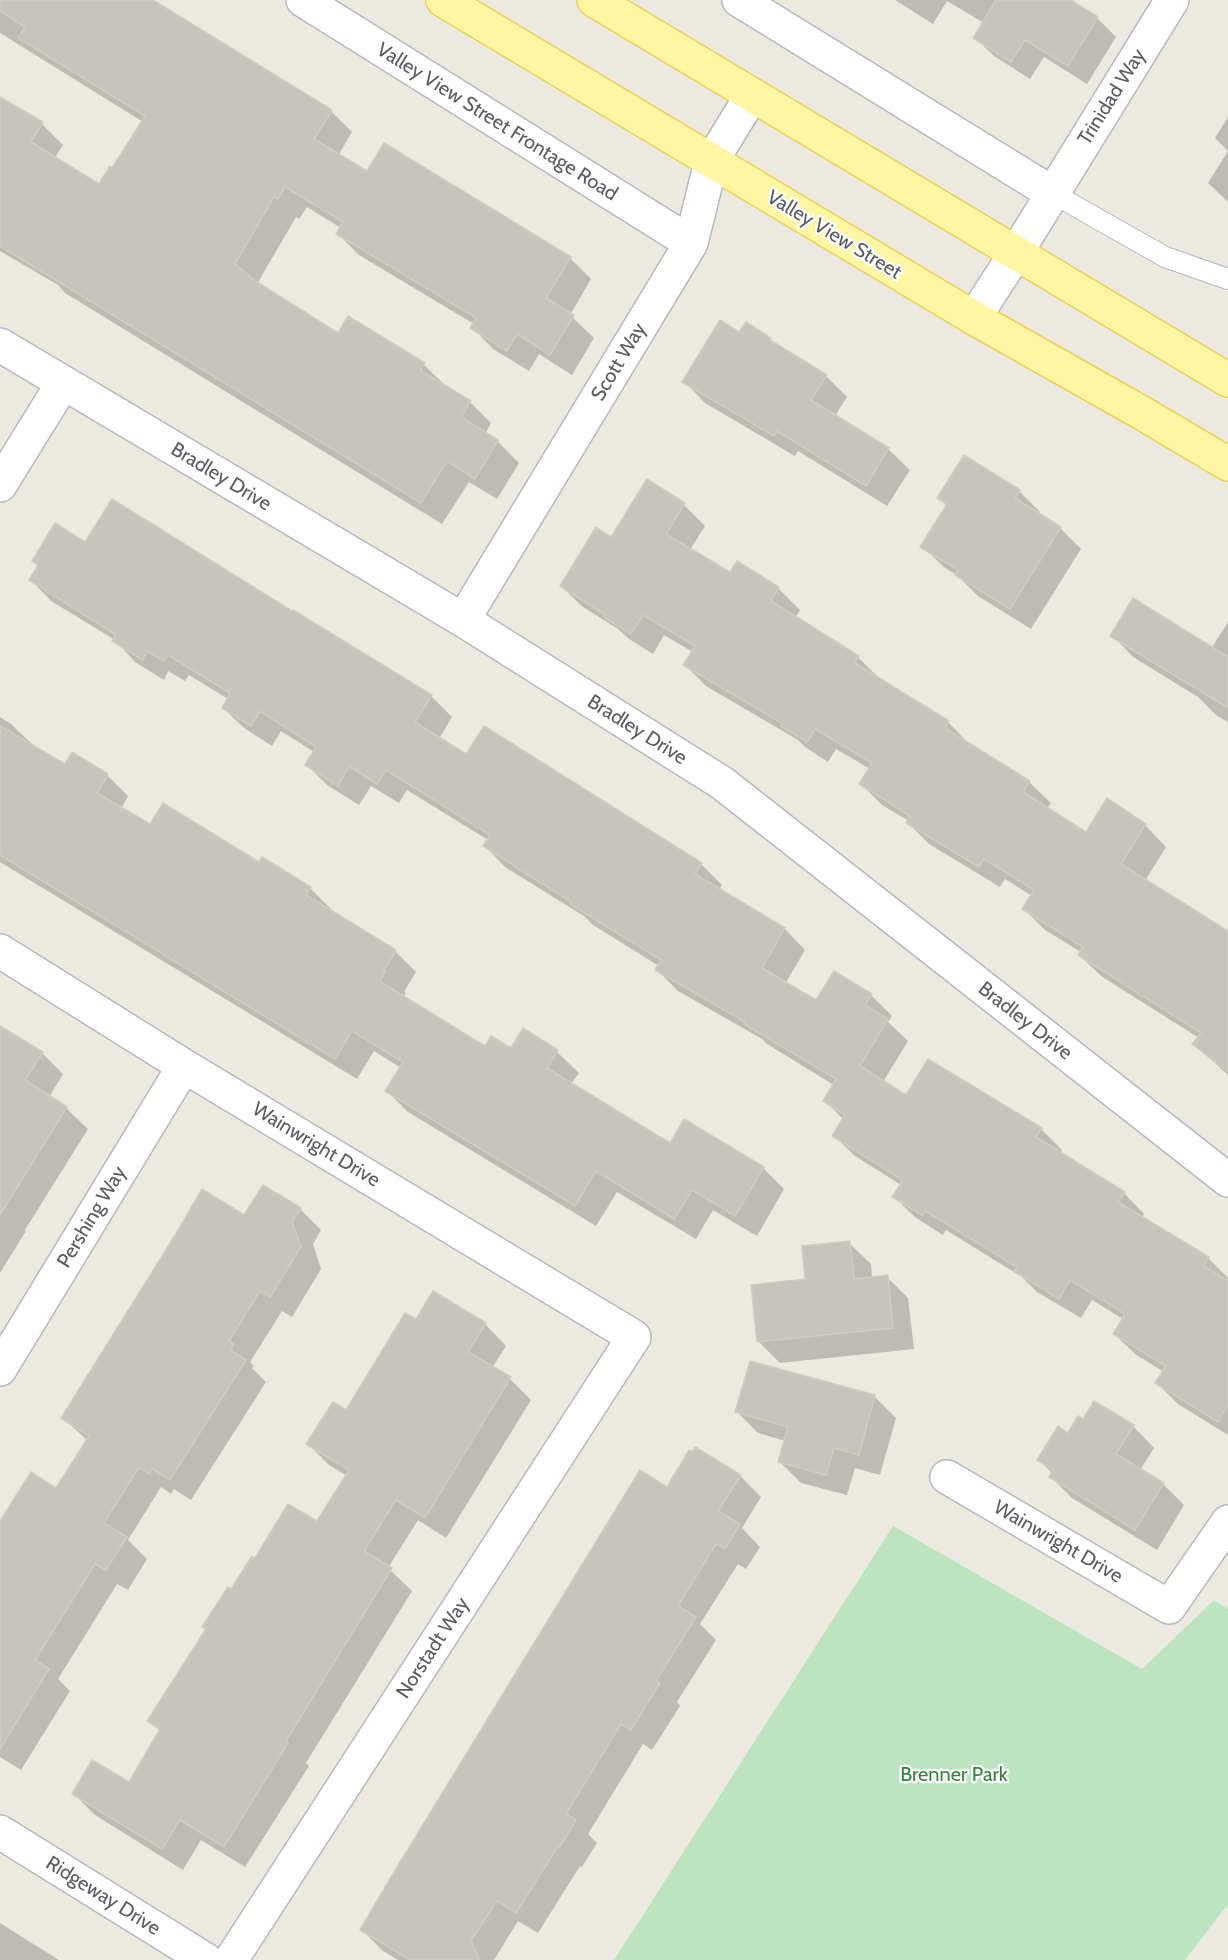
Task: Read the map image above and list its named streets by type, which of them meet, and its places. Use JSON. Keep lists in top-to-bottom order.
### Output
{
  "streets": {
    "main road": ["Valley View Street"],
    "street": [
      "Trinidad Way",
      "Valley View Street Frontage Road",
      "Scott Way",
      "Bradley Drive",
      "Wainwright Drive",
      "Pershing Way",
      "Norstadt Way",
      "Ridgeway Drive"
    ]
  },
  "crossings": [
    ["Trinidad Way", "Valley View Street"],
    ["Valley View Street Frontage Road", "Scott Way"],
    ["Valley View Street", "Scott Way"],
    ["Scott Way", "Bradley Drive"],
    ["Wainwright Drive", "Pershing Way"],
    ["Wainwright Drive", "Norstadt Way"]
  ],
  "parks": ["Brenner Park"]
}
